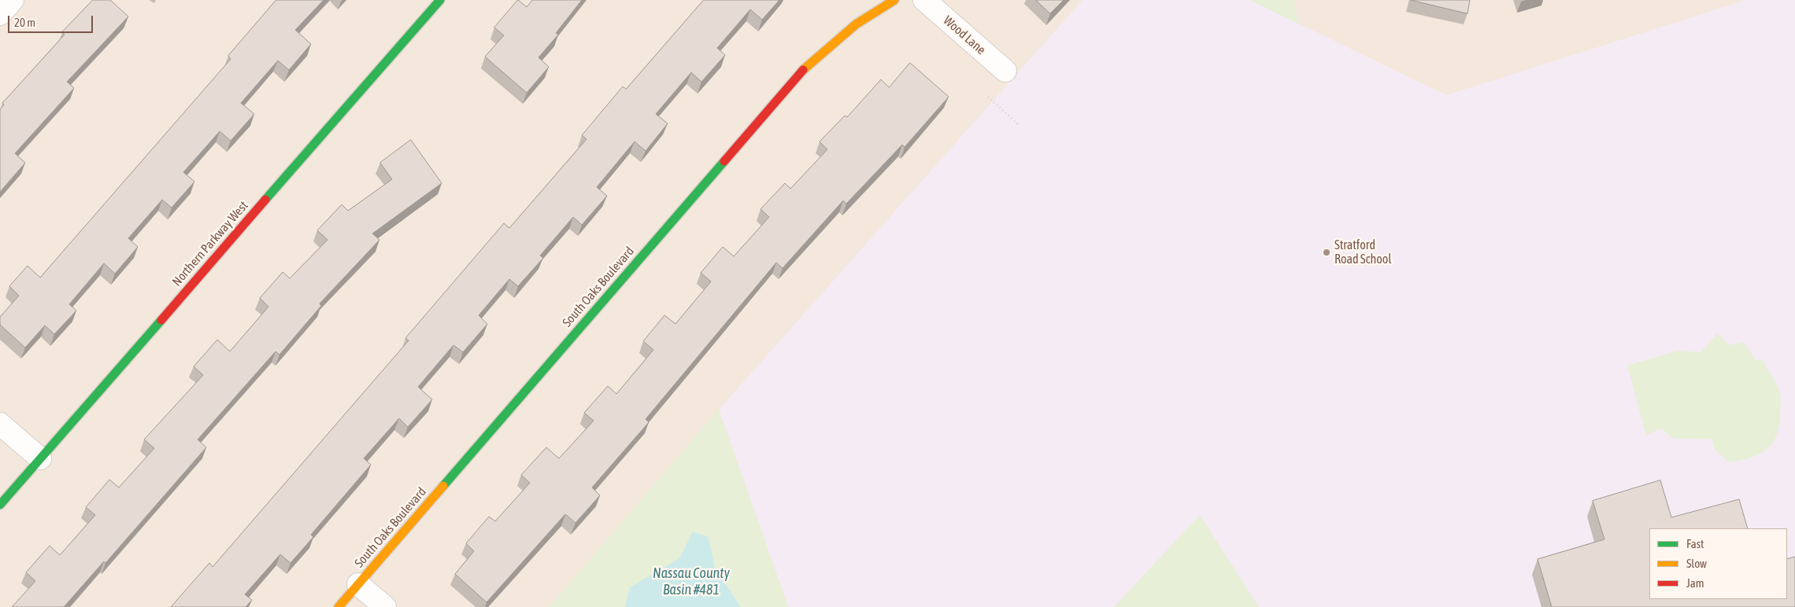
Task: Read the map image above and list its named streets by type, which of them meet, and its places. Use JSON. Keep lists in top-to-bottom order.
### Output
{
  "streets": {
    "street": ["Wood Lane", "Northern Parkway West", "South Oaks Boulevard"]
  },
  "water": ["Nassau County Basin #481"],
  "places": ["Stratford Road School"],
  "legend": ["Fast", "Slow", "Jam"],
  "scale_bar": "20 m"
}
